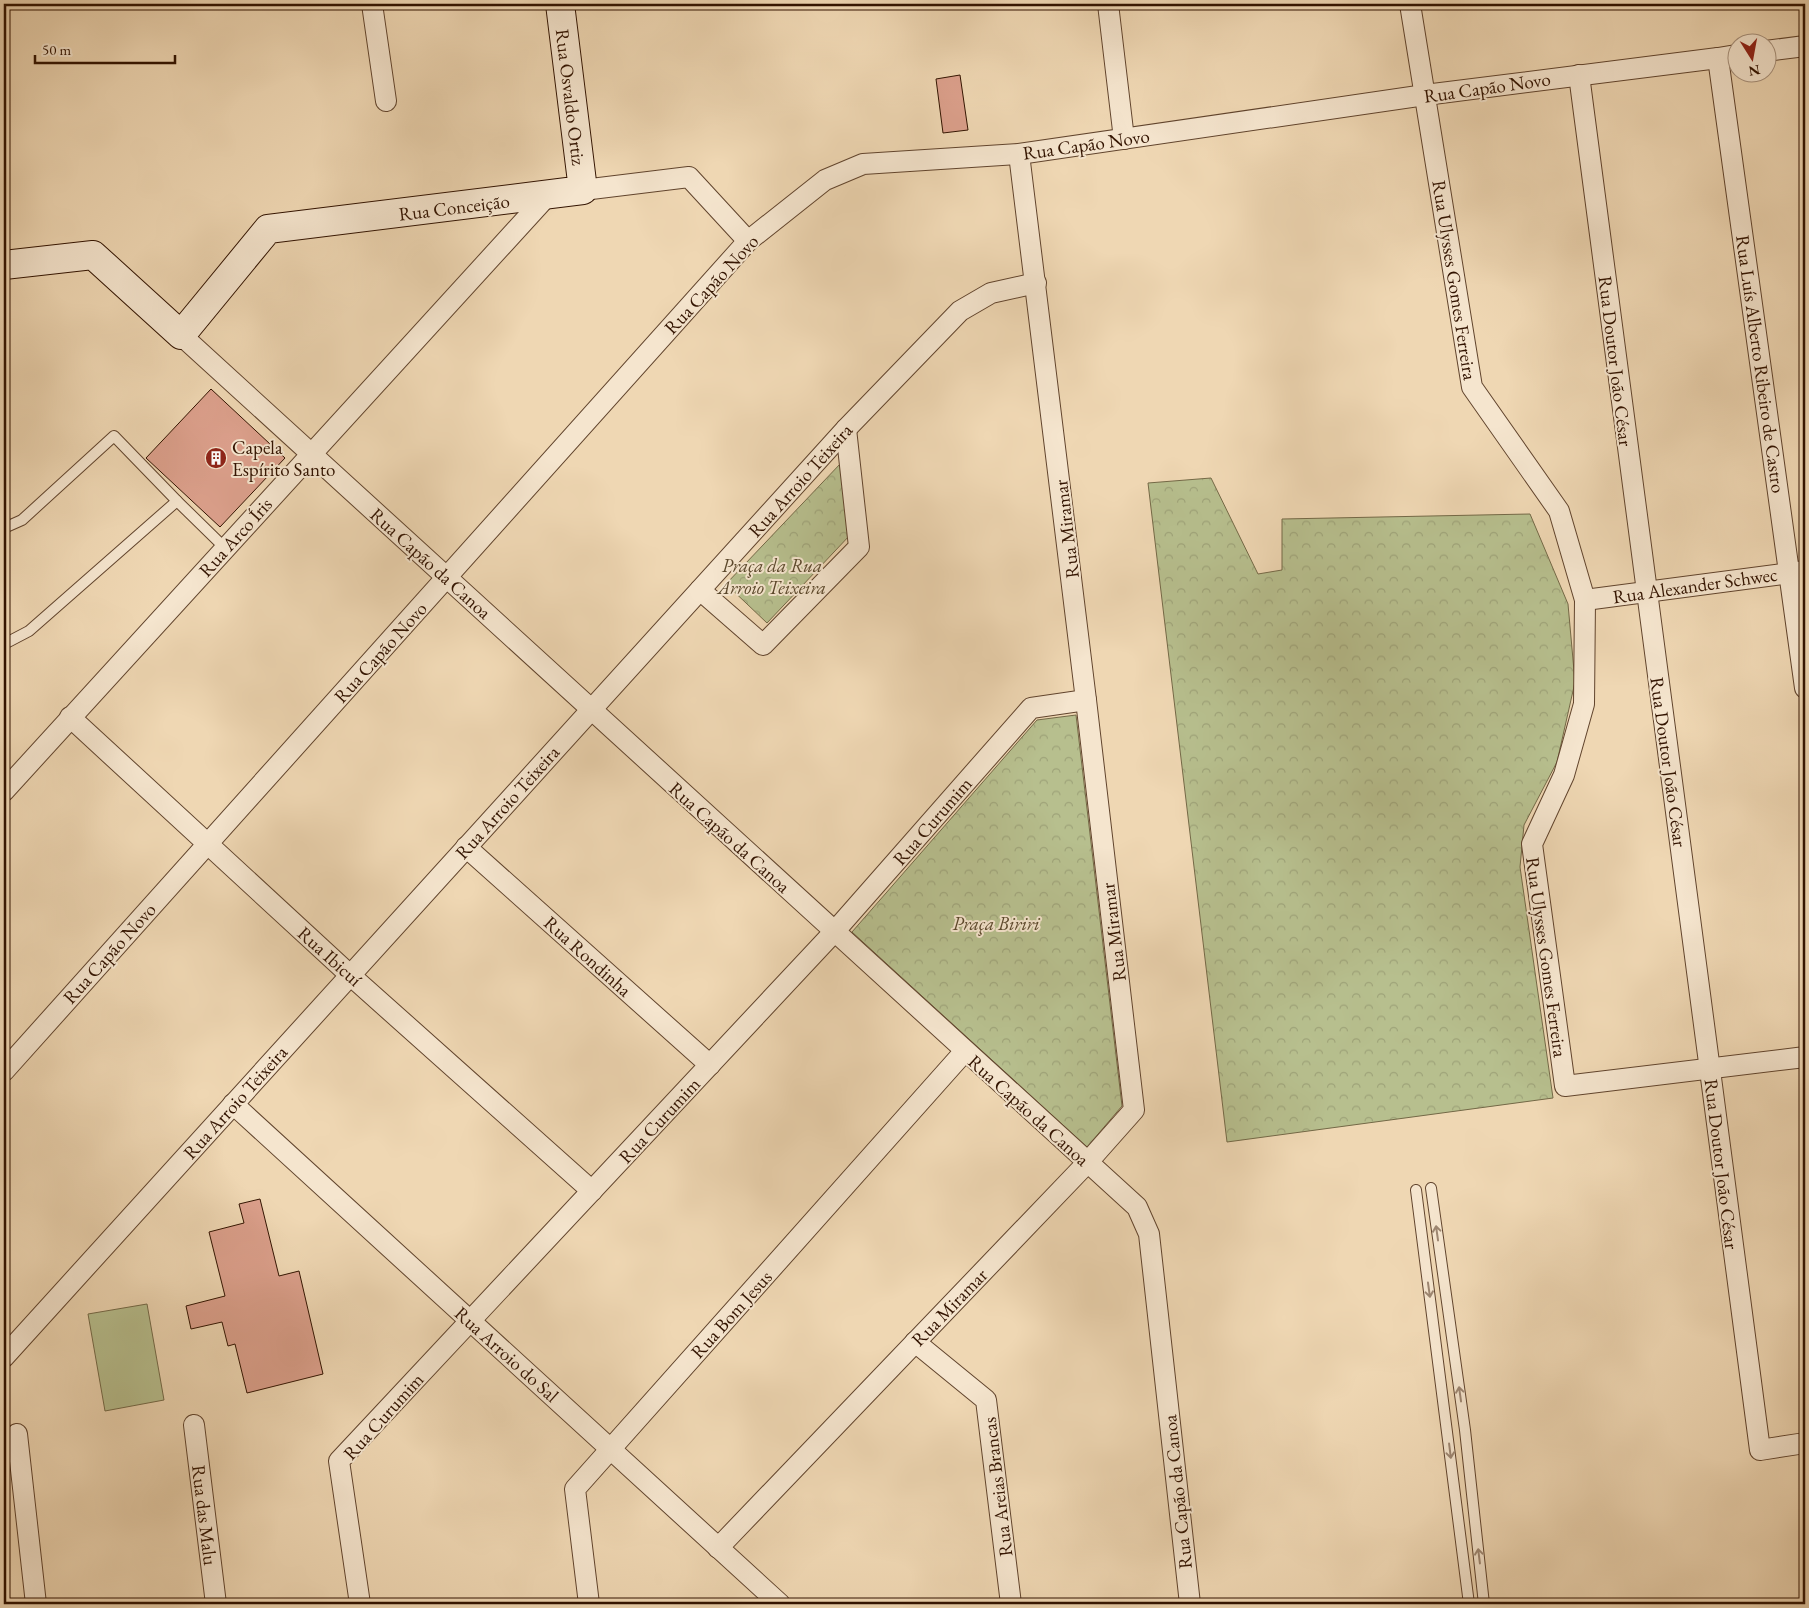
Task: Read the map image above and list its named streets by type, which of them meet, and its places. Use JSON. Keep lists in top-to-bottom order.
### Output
{
  "streets": {
    "street": [
      "Rua Capão Novo",
      "Rua Osvaldo Ortiz",
      "Rua Conceição",
      "Rua Ulysses Gomes Ferreira",
      "Rua Doutor João César",
      "Rua Luís Alberto Ribeiro de Castro",
      "Rua Arroio Teixeira",
      "Rua Miramar",
      "Rua Arco Íris",
      "Rua Capão da Canoa",
      "Rua Alexander Schwec",
      "Rua Curumim",
      "Rua Ibicuí",
      "Rua Rondinha",
      "Rua Bom Jesus",
      "Rua Arroio do Sal",
      "Rua Areias Brancas",
      "Rua das Malu"
    ]
  },
  "crossings": [
    ["Rua Capão Novo", "Rua Conceição"],
    ["Rua Capão Novo", "Rua Ulysses Gomes Ferreira"],
    ["Rua Capão Novo", "Rua Doutor João César"],
    ["Rua Capão Novo", "Rua Miramar"],
    ["Rua Capão Novo", "Rua Capão da Canoa"],
    ["Rua Capão Novo", "Rua Ibicuí"],
    ["Rua Osvaldo Ortiz", "Rua Conceição"],
    ["Rua Conceição", "Rua Arco Íris"],
    ["Rua Conceição", "Rua Capão da Canoa"],
    ["Rua Ulysses Gomes Ferreira", "Rua Doutor João César"],
    ["Rua Ulysses Gomes Ferreira", "Rua Alexander Schwec"],
    ["Rua Doutor João César", "Rua Alexander Schwec"],
    ["Rua Luís Alberto Ribeiro de Castro", "Rua Alexander Schwec"],
    ["Rua Arroio Teixeira", "Rua Miramar"],
    ["Rua Arroio Teixeira", "Rua Capão da Canoa"],
    ["Rua Arroio Teixeira", "Rua Ibicuí"],
    ["Rua Arroio Teixeira", "Rua Rondinha"],
    ["Rua Arroio Teixeira", "Rua Arroio do Sal"],
    ["Rua Miramar", "Rua Capão da Canoa"],
    ["Rua Miramar", "Rua Curumim"],
    ["Rua Miramar", "Rua Arroio do Sal"],
    ["Rua Miramar", "Rua Areias Brancas"],
    ["Rua Arco Íris", "Rua Capão da Canoa"],
    ["Rua Arco Íris", "Rua Ibicuí"],
    ["Rua Capão da Canoa", "Rua Curumim"],
    ["Rua Capão da Canoa", "Rua Bom Jesus"],
    ["Rua Curumim", "Rua Ibicuí"],
    ["Rua Curumim", "Rua Rondinha"],
    ["Rua Curumim", "Rua Arroio do Sal"],
    ["Rua Bom Jesus", "Rua Arroio do Sal"]
  ],
  "parks": ["Praça da Rua Arroio Teixeira", "Praça Biriri"],
  "places": {
    "building": ["Capela Espírito Santo"]
  },
  "scale_bar": "50 m",
  "north": "bottom"
}
